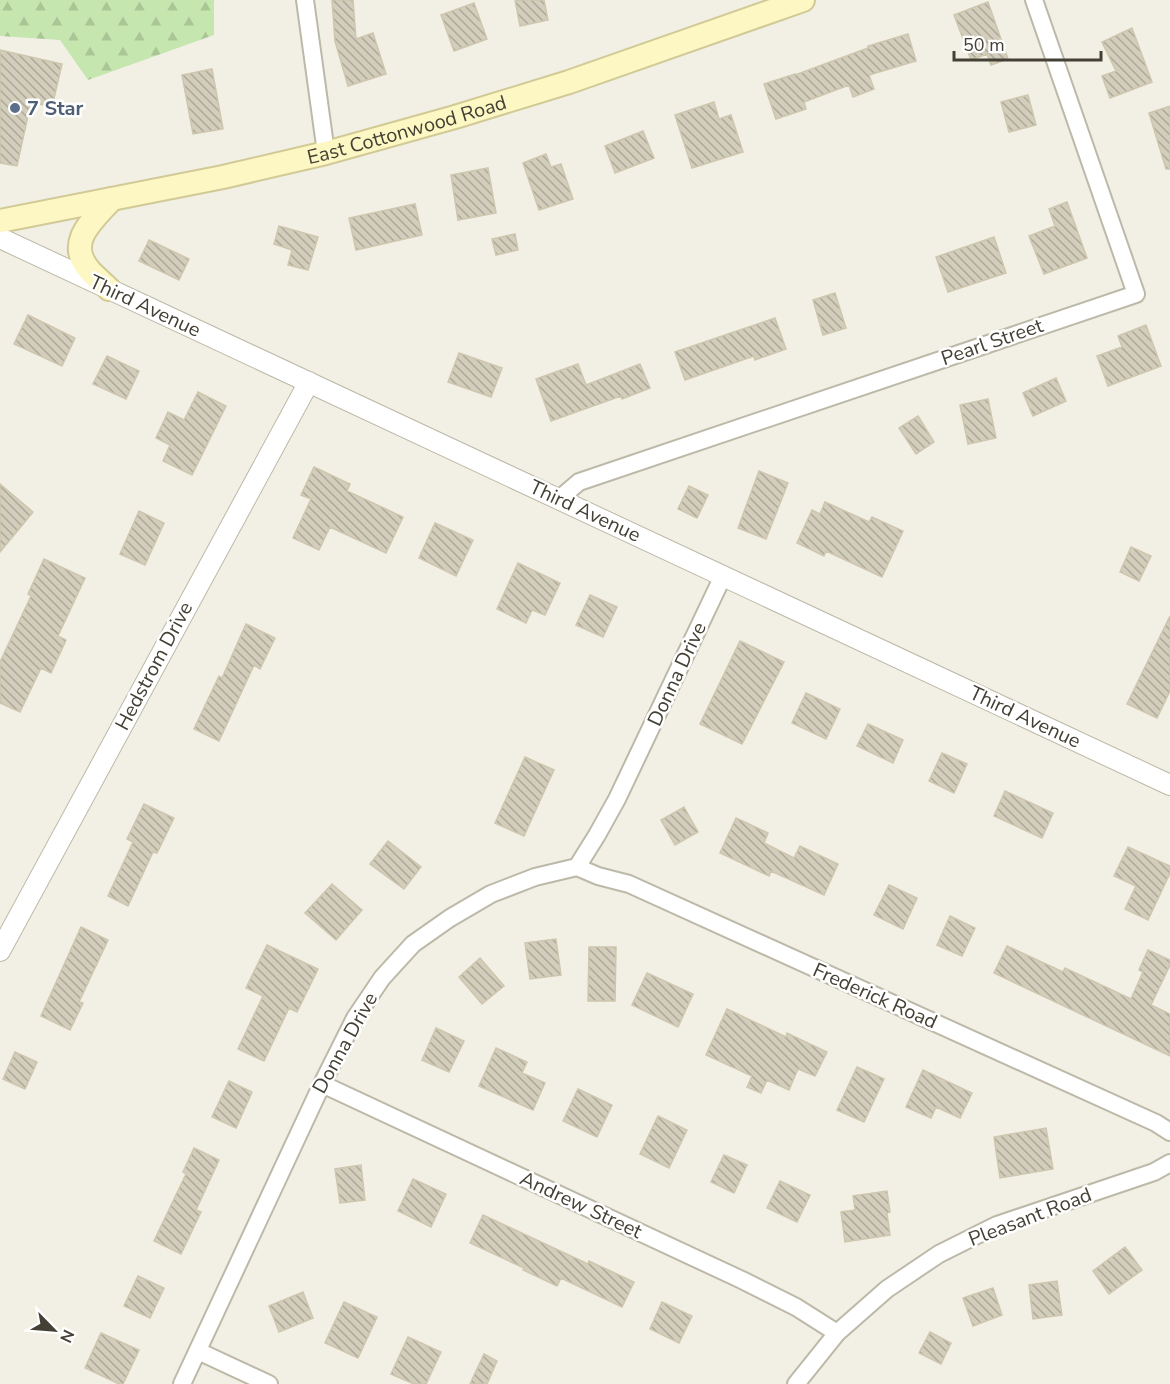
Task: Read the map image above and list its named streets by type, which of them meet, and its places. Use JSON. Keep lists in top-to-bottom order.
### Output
{
  "streets": {
    "main road": ["East Cottonwood Road"],
    "street": [
      "Third Avenue",
      "Pearl Street",
      "Hedstrom Drive",
      "Donna Drive",
      "Frederick Road",
      "Andrew Street",
      "Pleasant Road"
    ]
  },
  "crossings": [
    ["Third Avenue", "Pearl Street"],
    ["Third Avenue", "Hedstrom Drive"],
    ["Third Avenue", "Donna Drive"],
    ["Donna Drive", "Frederick Road"],
    ["Donna Drive", "Andrew Street"],
    ["Andrew Street", "Pleasant Road"]
  ],
  "places": ["7 Star"],
  "scale_bar": "50 m",
  "north": "bottom right"
}
